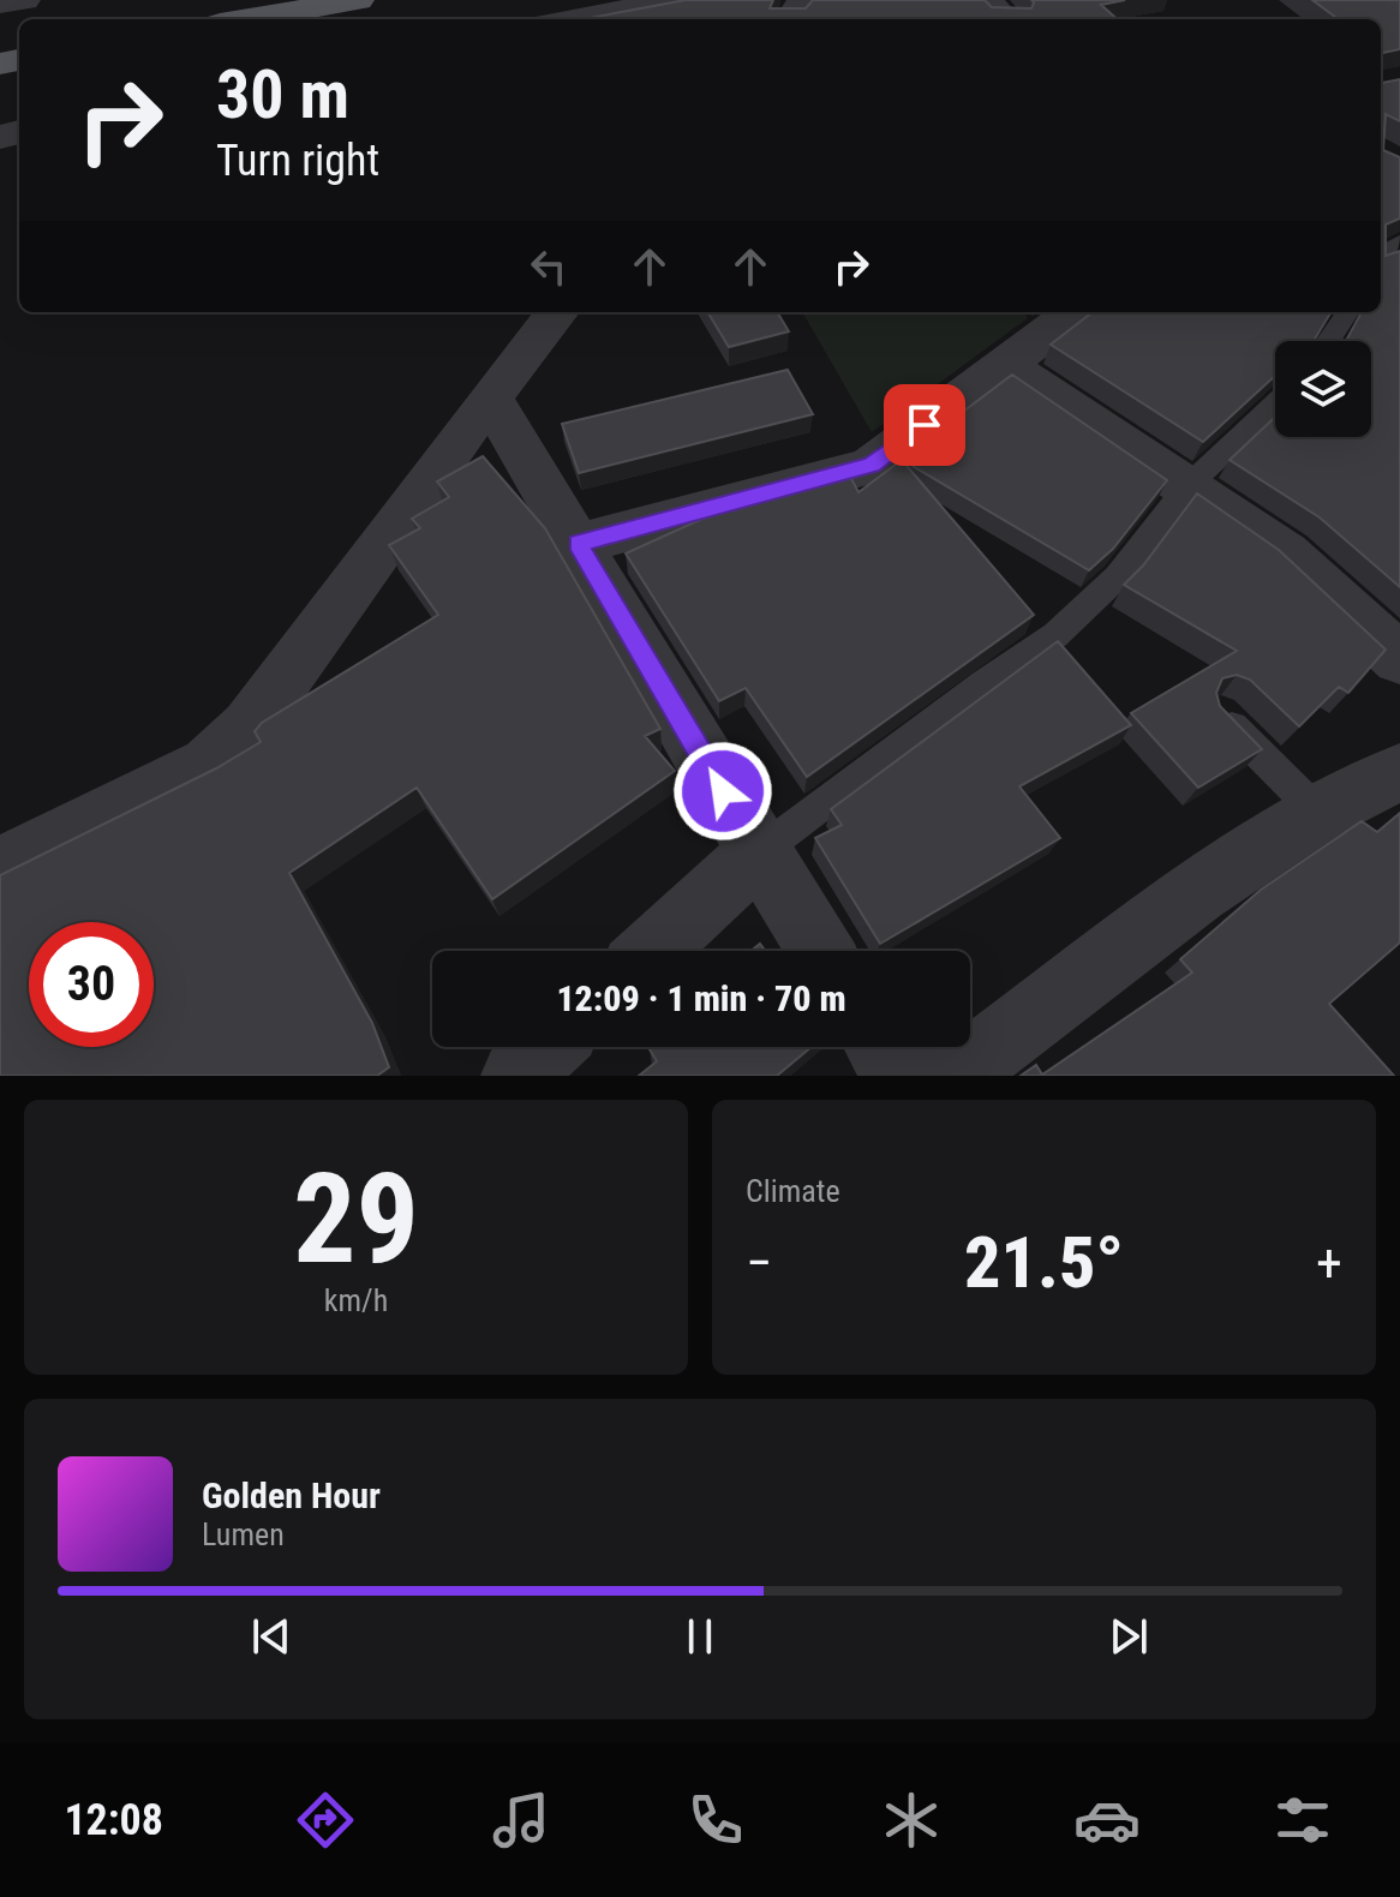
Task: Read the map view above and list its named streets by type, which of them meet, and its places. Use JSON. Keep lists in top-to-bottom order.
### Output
{
  "page": {
    "turn": ["30 m", "Turn right"],
    "limit": "30",
    "trip": "12:09 · 1 min · 70 m",
    "tile": [
      ["29", "km/h"],
      "Climate"
    ],
    "heat": ["−", "21.5°", "+"],
    "song": ["Golden Hour", "Lumen"],
    "tabs": "12:08"
  }
}
